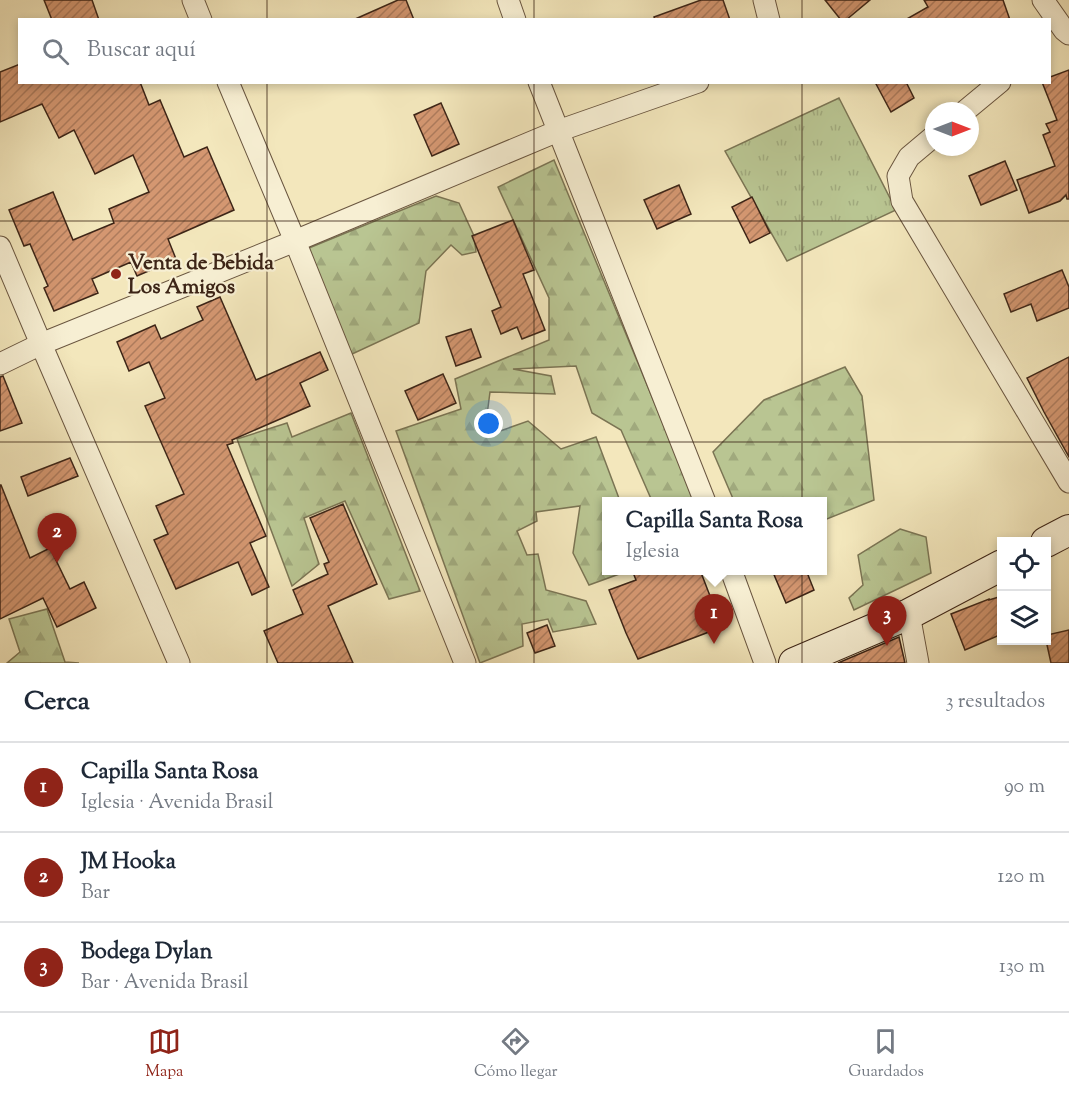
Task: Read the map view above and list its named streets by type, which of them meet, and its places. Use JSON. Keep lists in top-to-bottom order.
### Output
{
  "places": ["Venta de Bebida Los Amigos"],
  "north": "right",
  "page": {
    "search": "Buscar aquí",
    "popup": ["Capilla Santa Rosa", "Iglesia"],
    "pins": ["2", "1", "3"],
    "heading": ["Cerca", "3 resultados"],
    "list": [
      {
        "mark": "1",
        "name": "Capilla Santa Rosa",
        "note": "Iglesia · Avenida Brasil",
        "value": "90 m"
      },
      {
        "mark": "2",
        "name": "JM Hooka",
        "note": "Bar",
        "value": "120 m"
      },
      {
        "mark": "3",
        "name": "Bodega Dylan",
        "note": "Bar · Avenida Brasil",
        "value": "130 m"
      }
    ],
    "nav": ["Mapa", "Cómo llegar", "Guardados"]
  }
}
